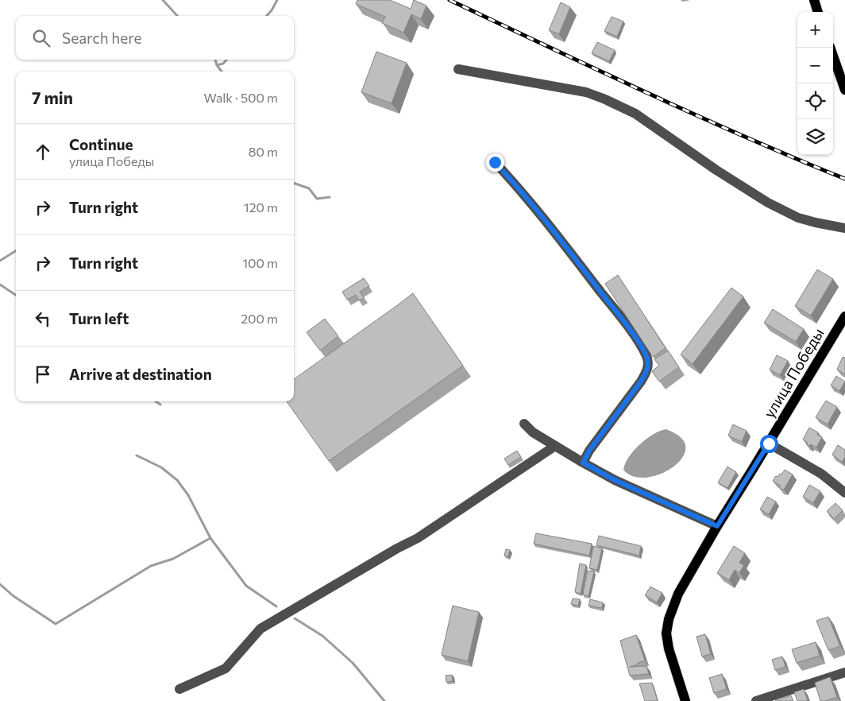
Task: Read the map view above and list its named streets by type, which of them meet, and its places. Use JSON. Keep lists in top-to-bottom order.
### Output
{
  "streets": {
    "main road": ["улица Победы"]
  },
  "page": {
    "map_buttons": ["+", "−"],
    "search": "Search here",
    "heading": ["7 min", "Walk · 500 m"],
    "list": [
      ["Continue", "улица Победы", "80 m"],
      ["Turn right", "120 m"],
      ["Turn right", "100 m"],
      ["Turn left", "200 m"],
      "Arrive at destination"
    ]
  }
}
